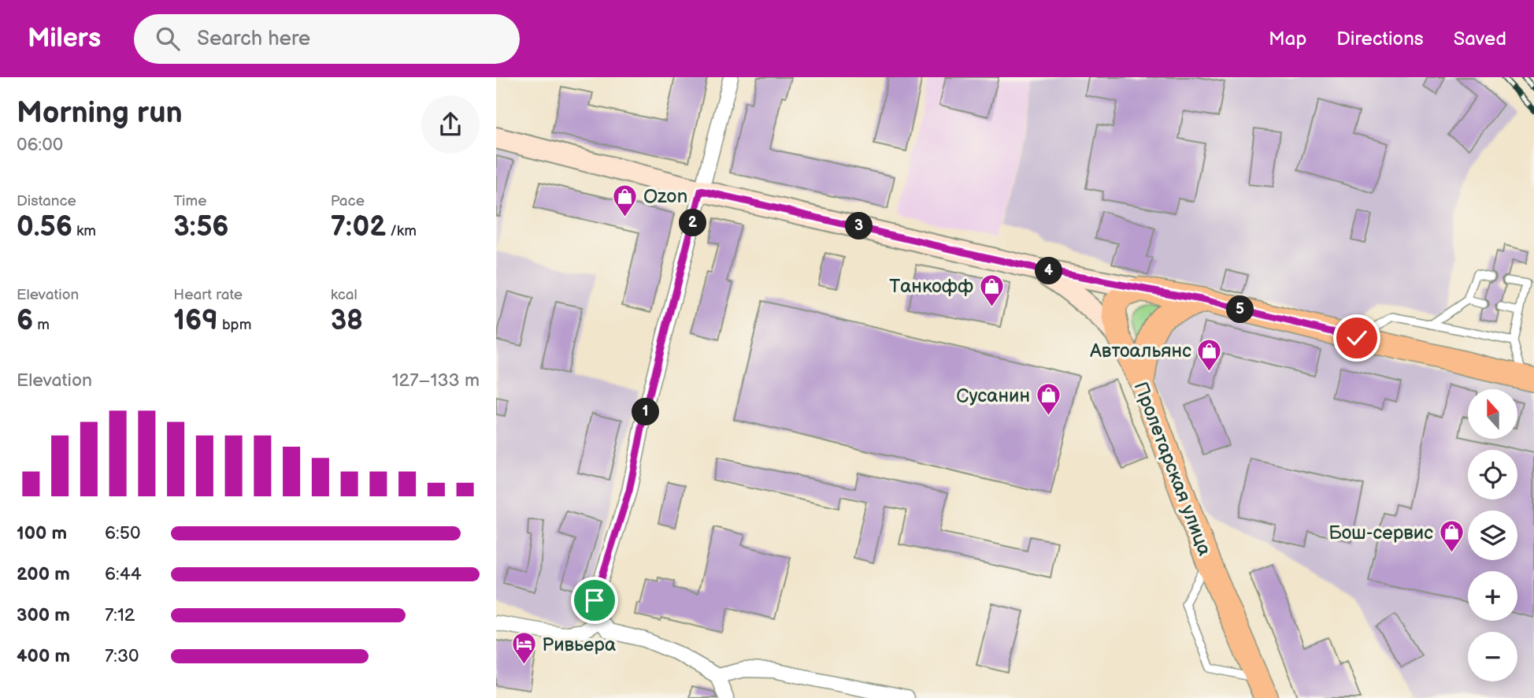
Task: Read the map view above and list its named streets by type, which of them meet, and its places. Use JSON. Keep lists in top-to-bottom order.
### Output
{
  "streets": {
    "main road": ["Пролетарская улица"]
  },
  "places": {
    "shop": [
      "Ozon",
      "Танкофф",
      "Автоальянс",
      "Сусанин",
      "Бош-сервис"
    ],
    "hotel": ["Ривьера"]
  },
  "north": "top",
  "page": {
    "header": "Milers",
    "search": "Search here",
    "nav": ["Map", "Directions", "Saved"],
    "heading": ["Morning run", "06:00"],
    "stats": [
      ["Distance", "0.56 km"],
      ["Time", "3:56"],
      ["Pace", "7:02 /km"],
      ["Elevation", "6 m"],
      ["Heart rate", "169 bpm"],
      ["kcal", "38"]
    ],
    "pins": [
      "2",
      "3",
      "4",
      "5",
      "1"
    ],
    "chart": ["Elevation", "127–133 m"],
    "map_buttons": ["+", "−"],
    "list": [
      {
        "name": "100 m",
        "note": "6:50"
      },
      {
        "name": "200 m",
        "note": "6:44"
      },
      {
        "name": "300 m",
        "note": "7:12"
      },
      {
        "name": "400 m",
        "note": "7:30"
      }
    ]
  }
}
